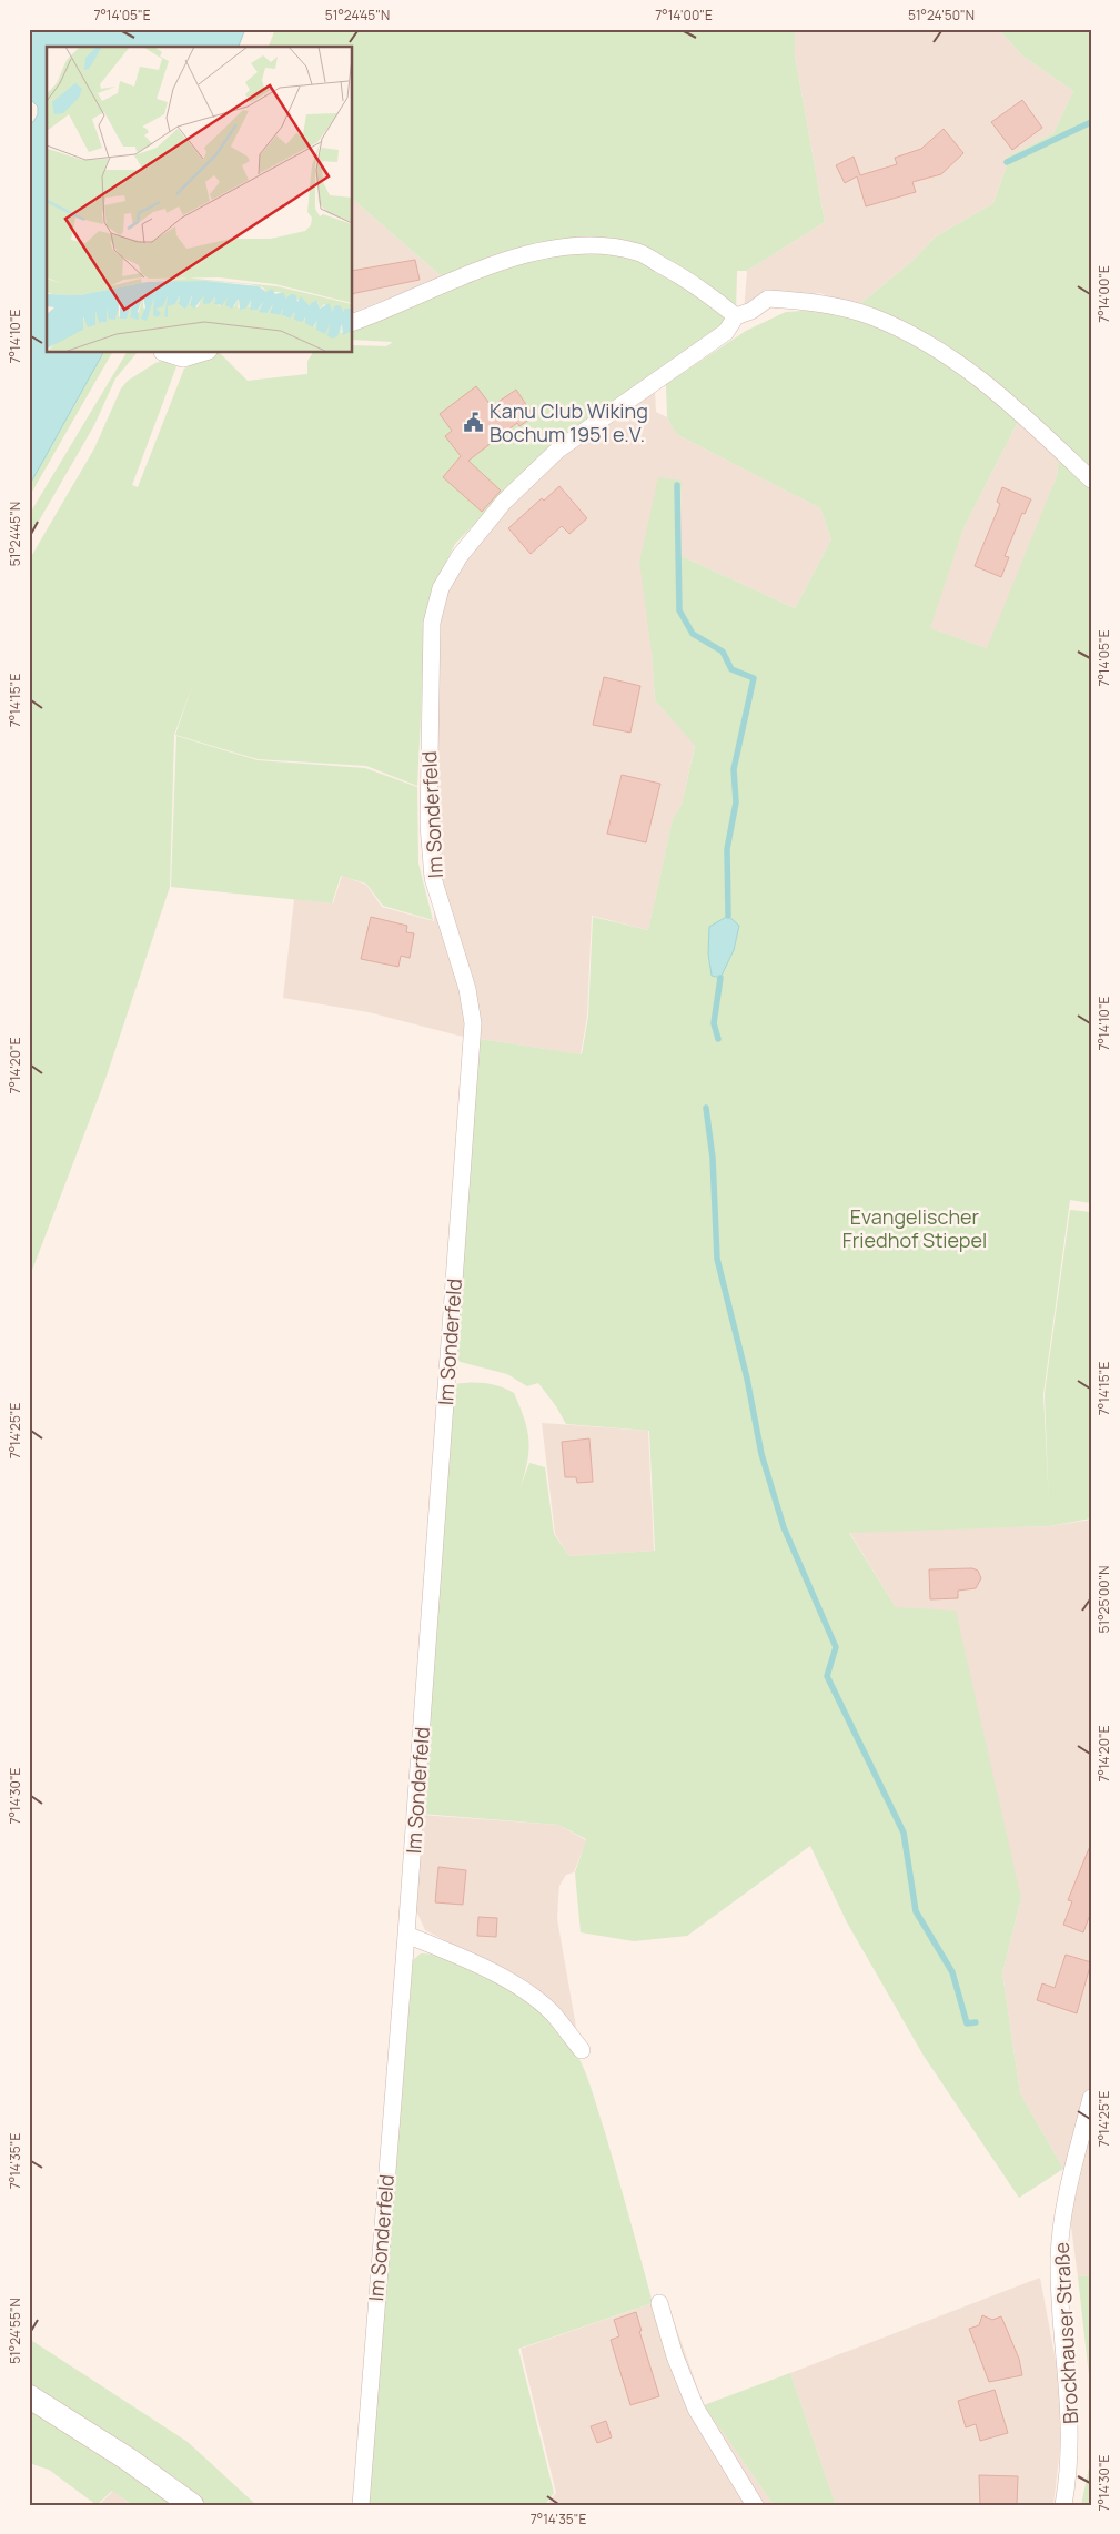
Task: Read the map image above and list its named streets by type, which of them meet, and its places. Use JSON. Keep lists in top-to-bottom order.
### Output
{
  "streets": {
    "street": ["Im Sonderfeld", "Brockhauser Straße"]
  },
  "parks": ["Evangelischer Friedhof Stiepel"],
  "places": {
    "public building": ["Kanu Club Wiking Bochum 1951 e.V."]
  },
  "coordinates": [
    "7°14'05\"E",
    "51°24'45\"N",
    "7°14'00\"E",
    "51°24'50\"N",
    "7°14'10\"E",
    "7°14'15\"E",
    "7°14'20\"E",
    "7°14'25\"E",
    "51°25'00\"N",
    "7°14'30\"E",
    "7°14'35\"E",
    "51°24'55\"N"
  ]
}
